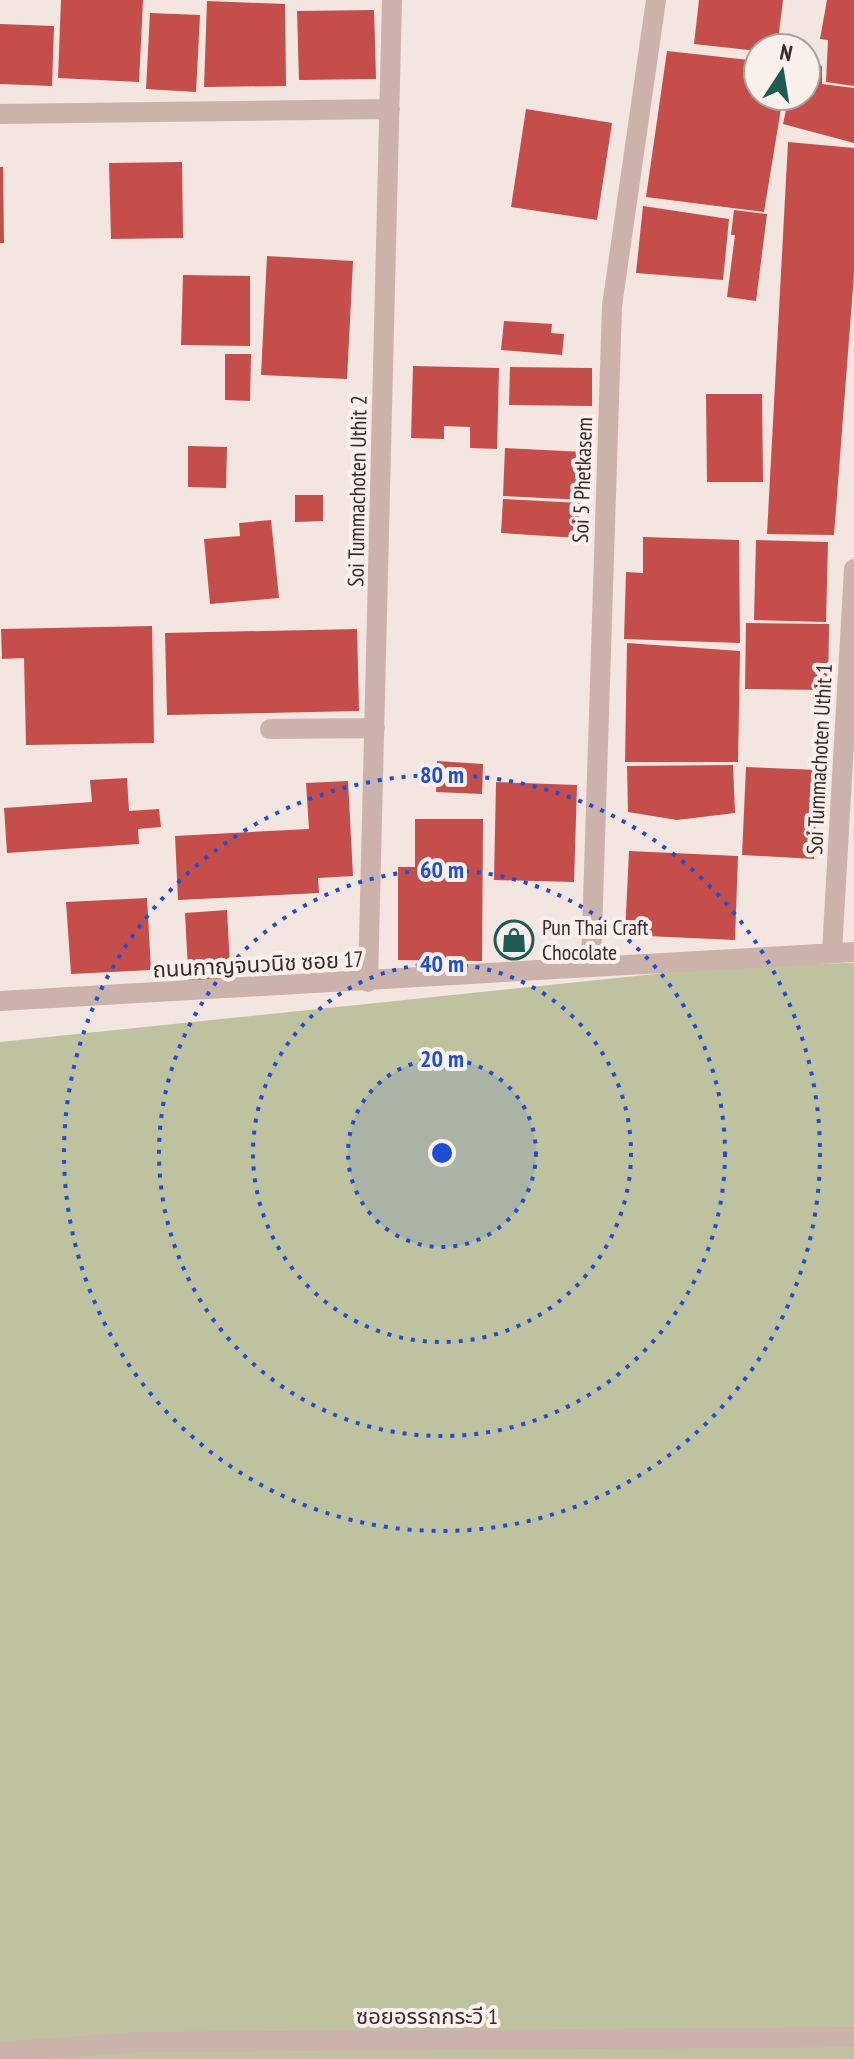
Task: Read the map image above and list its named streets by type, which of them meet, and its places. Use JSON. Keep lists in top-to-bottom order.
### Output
{
  "streets": {
    "street": [
      "Soi 5 Phetkasem",
      "Soi Tummachoten Uthit 2",
      "Soi Tummachoten Uthit 1",
      "ถนนกาญจนวนิช ซอย 17",
      "ซอยอรรถกระวี 1"
    ]
  },
  "crossings": [
    ["Soi 5 Phetkasem", "ถนนกาญจนวนิช ซอย 17"],
    ["Soi Tummachoten Uthit 2", "ถนนกาญจนวนิช ซอย 17"],
    ["Soi Tummachoten Uthit 1", "ถนนกาญจนวนิช ซอย 17"]
  ],
  "places": {
    "shop": ["Pun Thai Craft Chocolate"]
  },
  "north": "top",
  "rings": [
    "80 m",
    "60 m",
    "40 m",
    "20 m"
  ]
}
